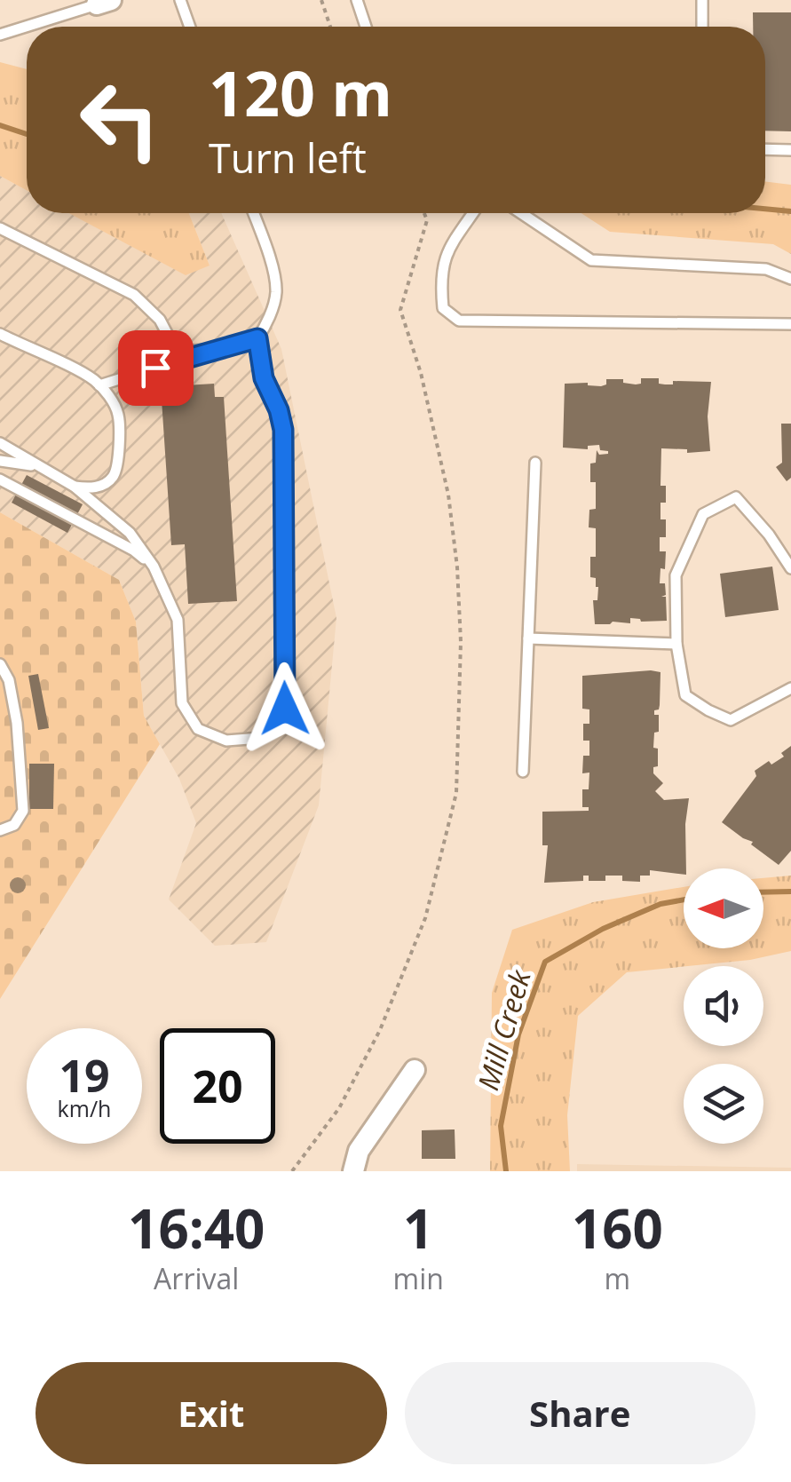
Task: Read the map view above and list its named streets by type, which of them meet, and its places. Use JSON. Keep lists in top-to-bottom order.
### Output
{
  "water": ["Mill Creek"],
  "north": "left",
  "page": {
    "turn": ["120 m", "Turn left"],
    "speed": "19 km/h",
    "limit": "20",
    "eta": [
      "16:40",
      "Arrival",
      "1",
      "min",
      "160",
      "m"
    ],
    "buttons": ["Exit", "Share"]
  }
}
